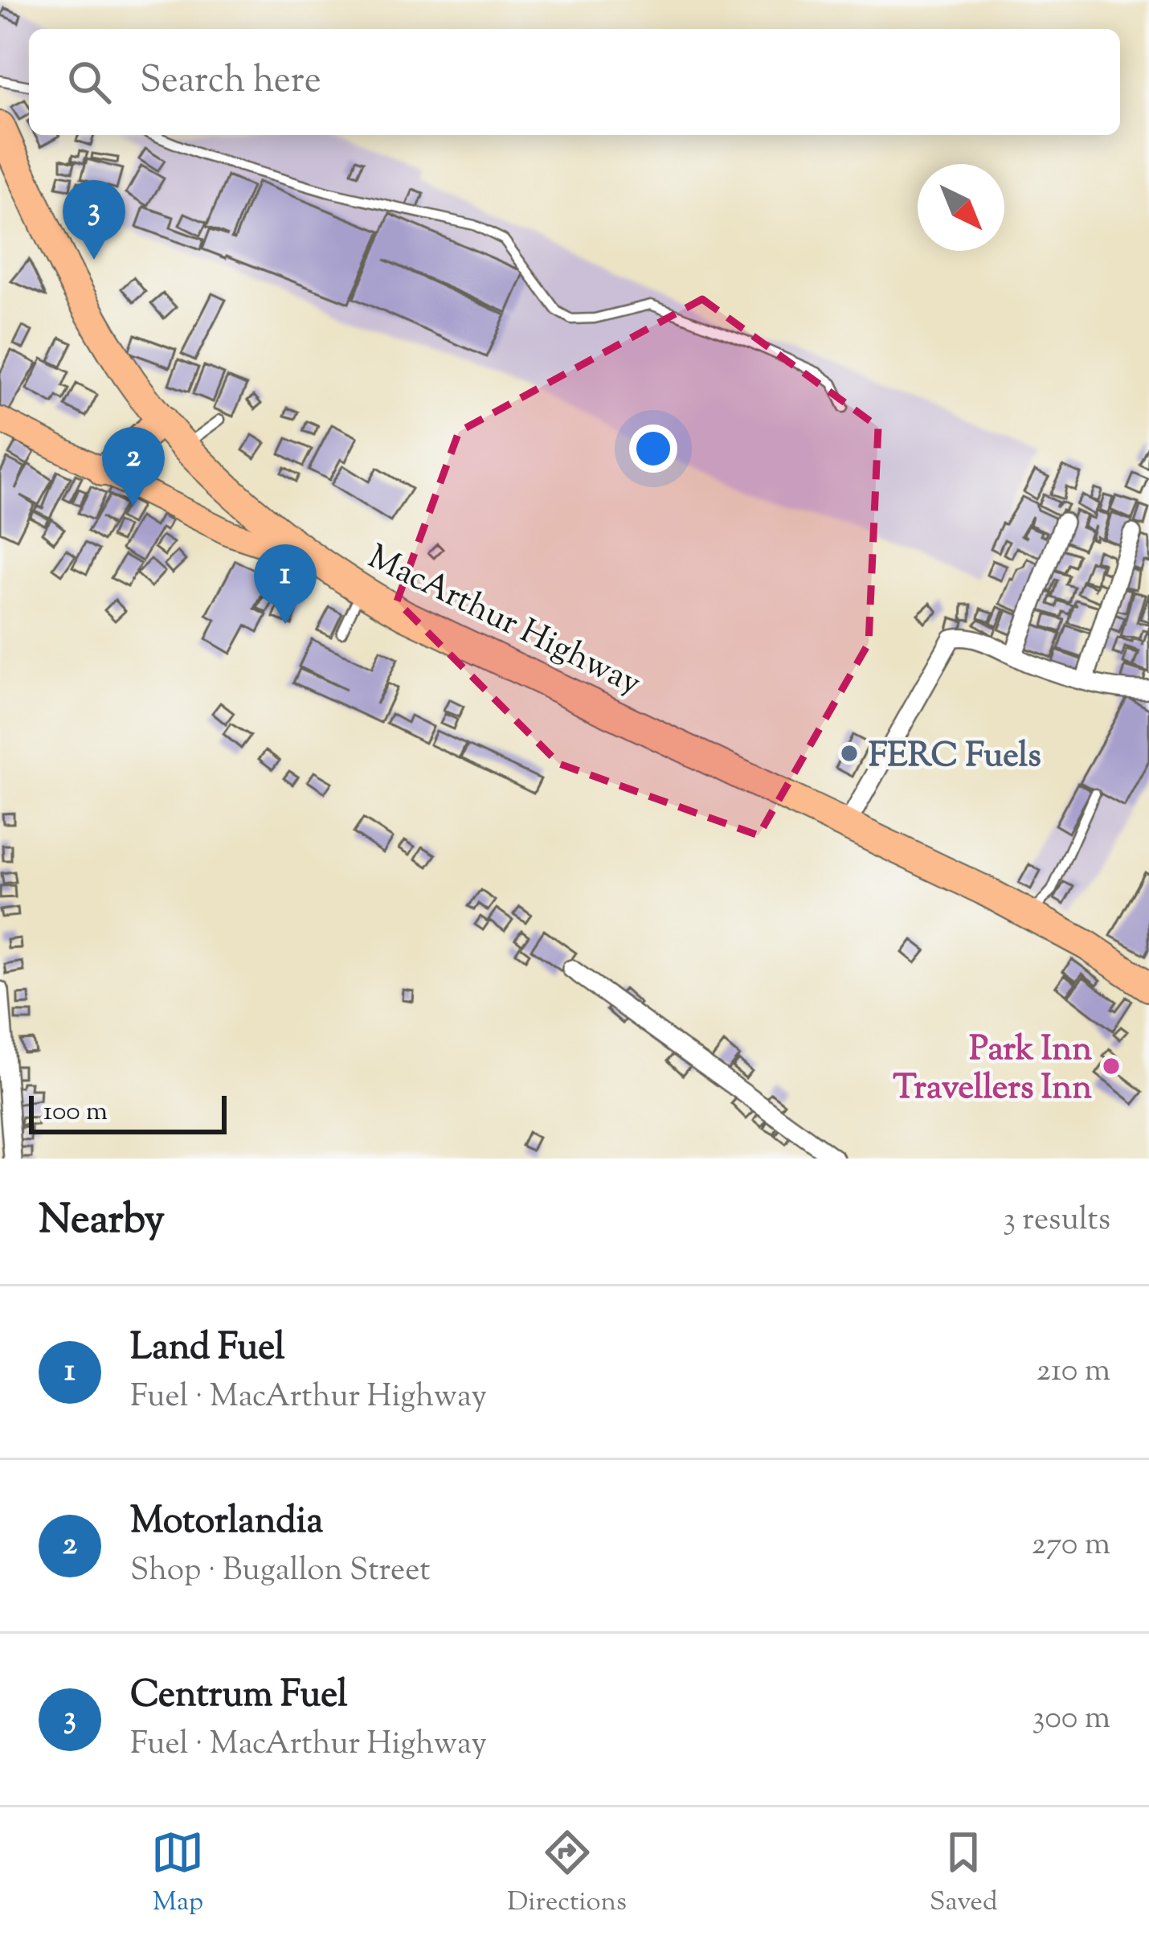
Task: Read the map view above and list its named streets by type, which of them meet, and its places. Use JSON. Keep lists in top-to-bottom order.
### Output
{
  "streets": {
    "highway": ["MacArthur Highway"]
  },
  "places": ["FERC Fuels", "Park Inn Travellers Inn"],
  "scale_bar": "100 m",
  "north": "bottom right",
  "page": {
    "search": "Search here",
    "pins": ["3", "2", "1"],
    "scale": "100 m",
    "heading": ["Nearby", "3 results"],
    "list": [
      {
        "mark": "1",
        "name": "Land Fuel",
        "note": "Fuel · MacArthur Highway",
        "value": "210 m"
      },
      {
        "mark": "2",
        "name": "Motorlandia",
        "note": "Shop · Bugallon Street",
        "value": "270 m"
      },
      {
        "mark": "3",
        "name": "Centrum Fuel",
        "note": "Fuel · MacArthur Highway",
        "value": "300 m"
      }
    ],
    "nav": ["Map", "Directions", "Saved"]
  }
}
